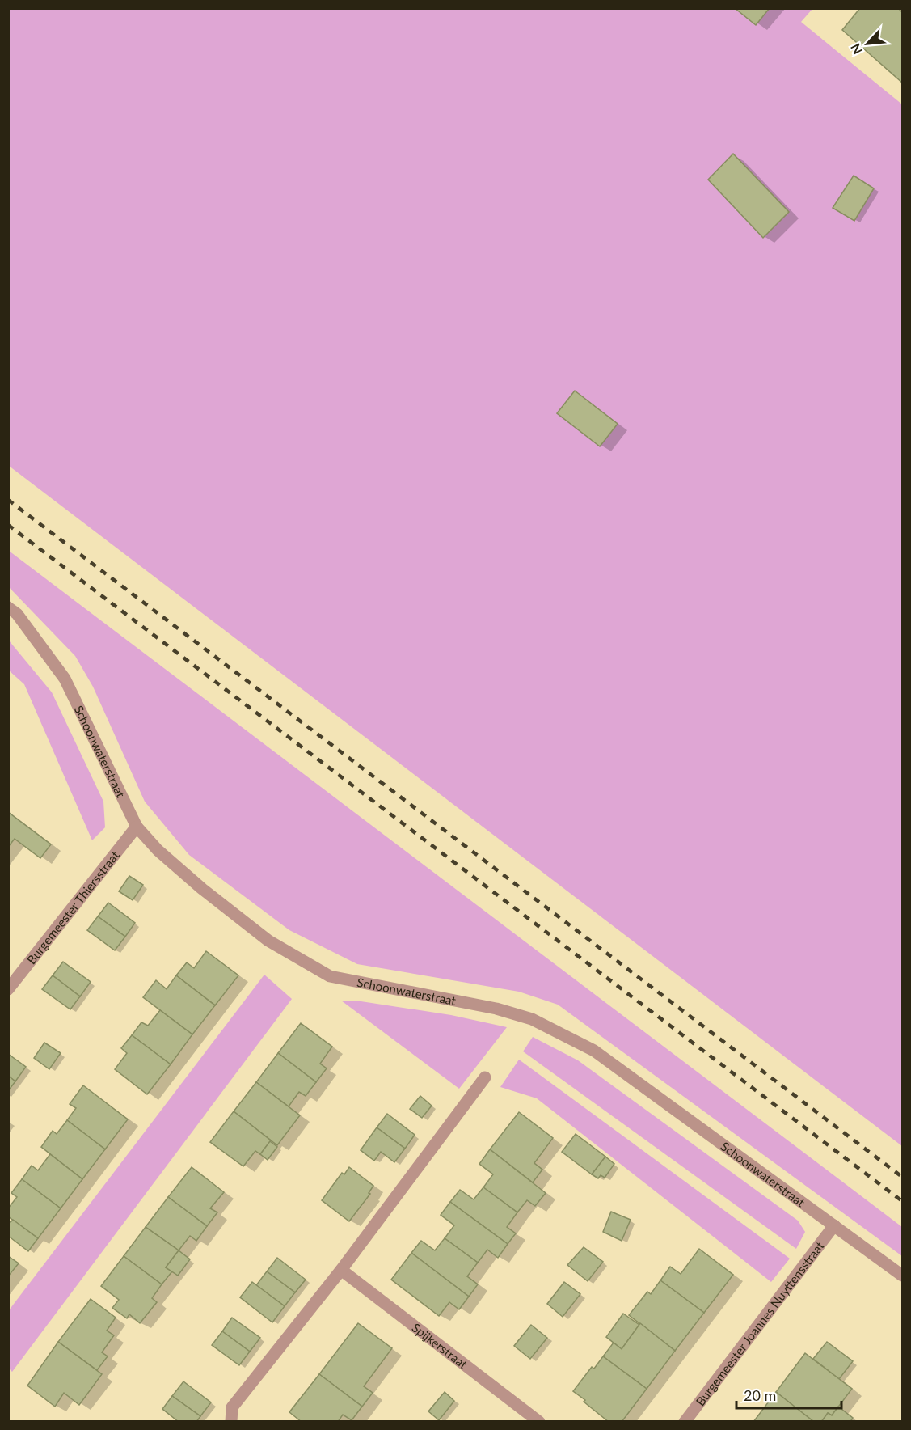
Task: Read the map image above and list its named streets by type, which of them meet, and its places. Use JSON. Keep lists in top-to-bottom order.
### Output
{
  "streets": {
    "street": [
      "Schoonwaterstraat",
      "Burgemeester Thiersstraat",
      "Burgemeester Joannes Nuyttensstraat",
      "Spijkerstraat"
    ]
  },
  "crossings": [
    ["Schoonwaterstraat", "Burgemeester Thiersstraat"],
    ["Schoonwaterstraat", "Burgemeester Joannes Nuyttensstraat"]
  ],
  "scale_bar": "20 m",
  "north": "bottom left"
}
